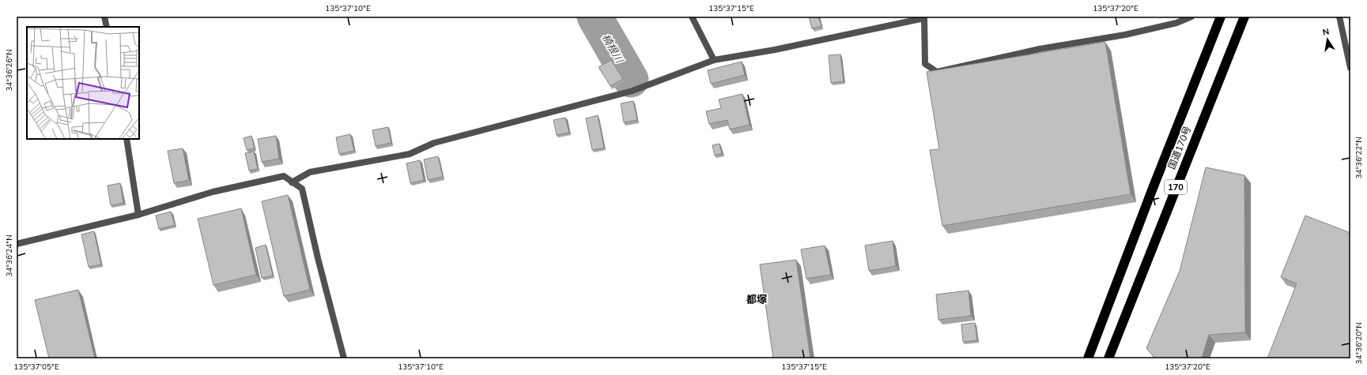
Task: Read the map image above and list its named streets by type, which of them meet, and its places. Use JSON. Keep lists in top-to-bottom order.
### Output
{
  "streets": {
    "highway": ["国道170号", "170"]
  },
  "districts": ["都塚"],
  "water": ["楠根川"],
  "north": "top",
  "coordinates": [
    "135°37'10\"E",
    "135°37'15\"E",
    "135°37'20\"E",
    "34°36'26\"N",
    "34°36'22\"N",
    "34°36'24\"N",
    "34°36'20\"N",
    "135°37'05\"E"
  ]
}
